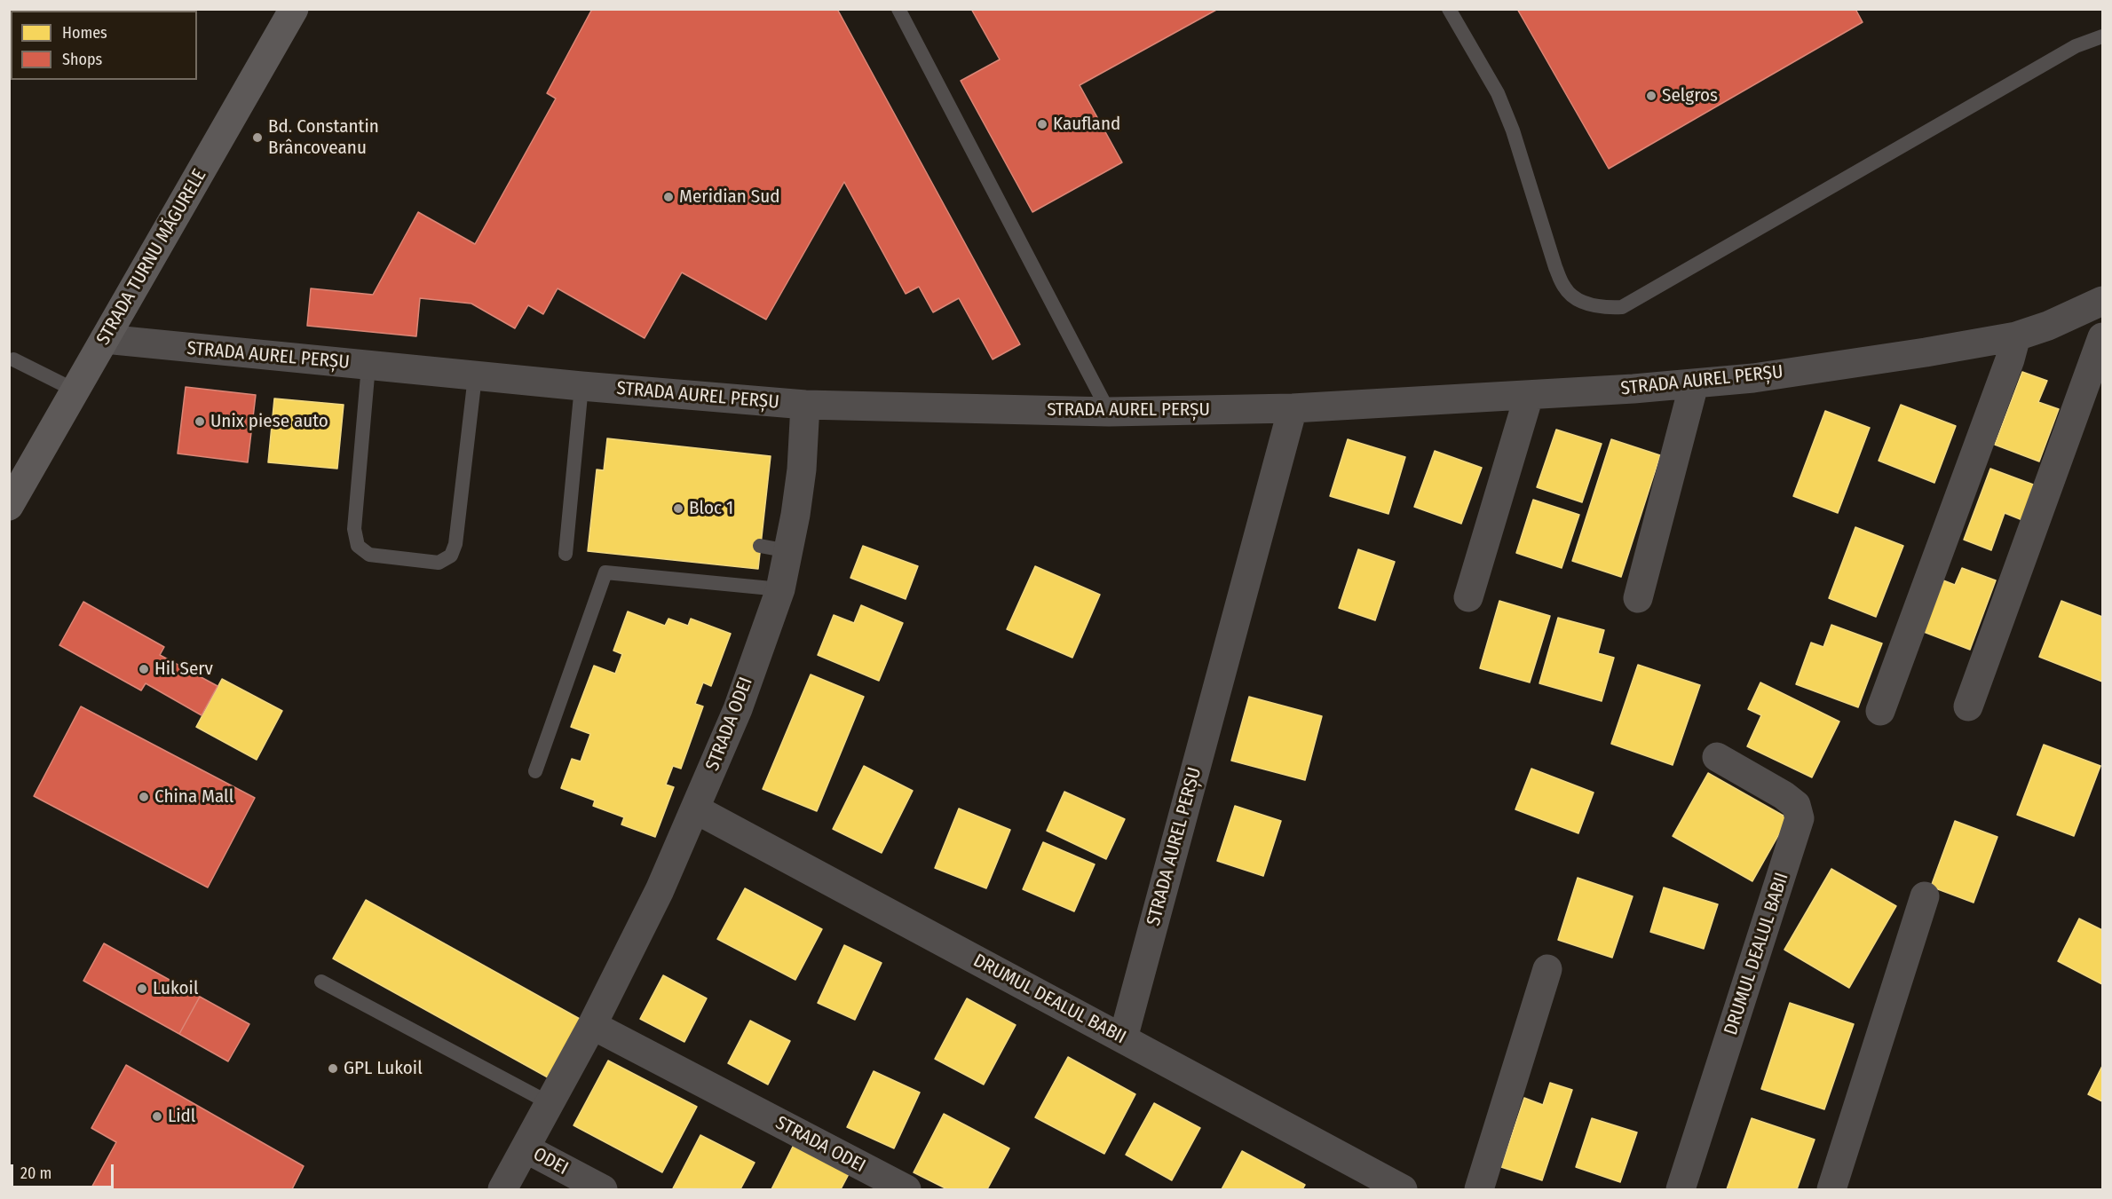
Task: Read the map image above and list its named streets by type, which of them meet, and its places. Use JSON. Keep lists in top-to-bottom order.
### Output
{
  "streets": {
    "main road": ["STRADA TURNU MĂGURELE"],
    "street": [
      "STRADA AUREL PERȘU",
      "STRADA ODEI",
      "DRUMUL DEALUL BABII",
      "ODEI"
    ]
  },
  "crossings": [
    ["STRADA TURNU MĂGURELE", "STRADA AUREL PERȘU"],
    ["STRADA AUREL PERȘU", "STRADA ODEI"],
    ["STRADA AUREL PERȘU", "DRUMUL DEALUL BABII"],
    ["STRADA ODEI", "DRUMUL DEALUL BABII"],
    ["STRADA ODEI", "ODEI"]
  ],
  "places": [
    "Selgros",
    "Kaufland",
    "Bd. Constantin Brâncoveanu",
    "Meridian Sud",
    "Unix piese auto",
    "Bloc 1",
    "Hil Serv",
    "China Mall",
    "Lukoil",
    "GPL Lukoil",
    "Lidl"
  ],
  "legend": ["Homes", "Shops"],
  "scale_bar": "20 m"
}
